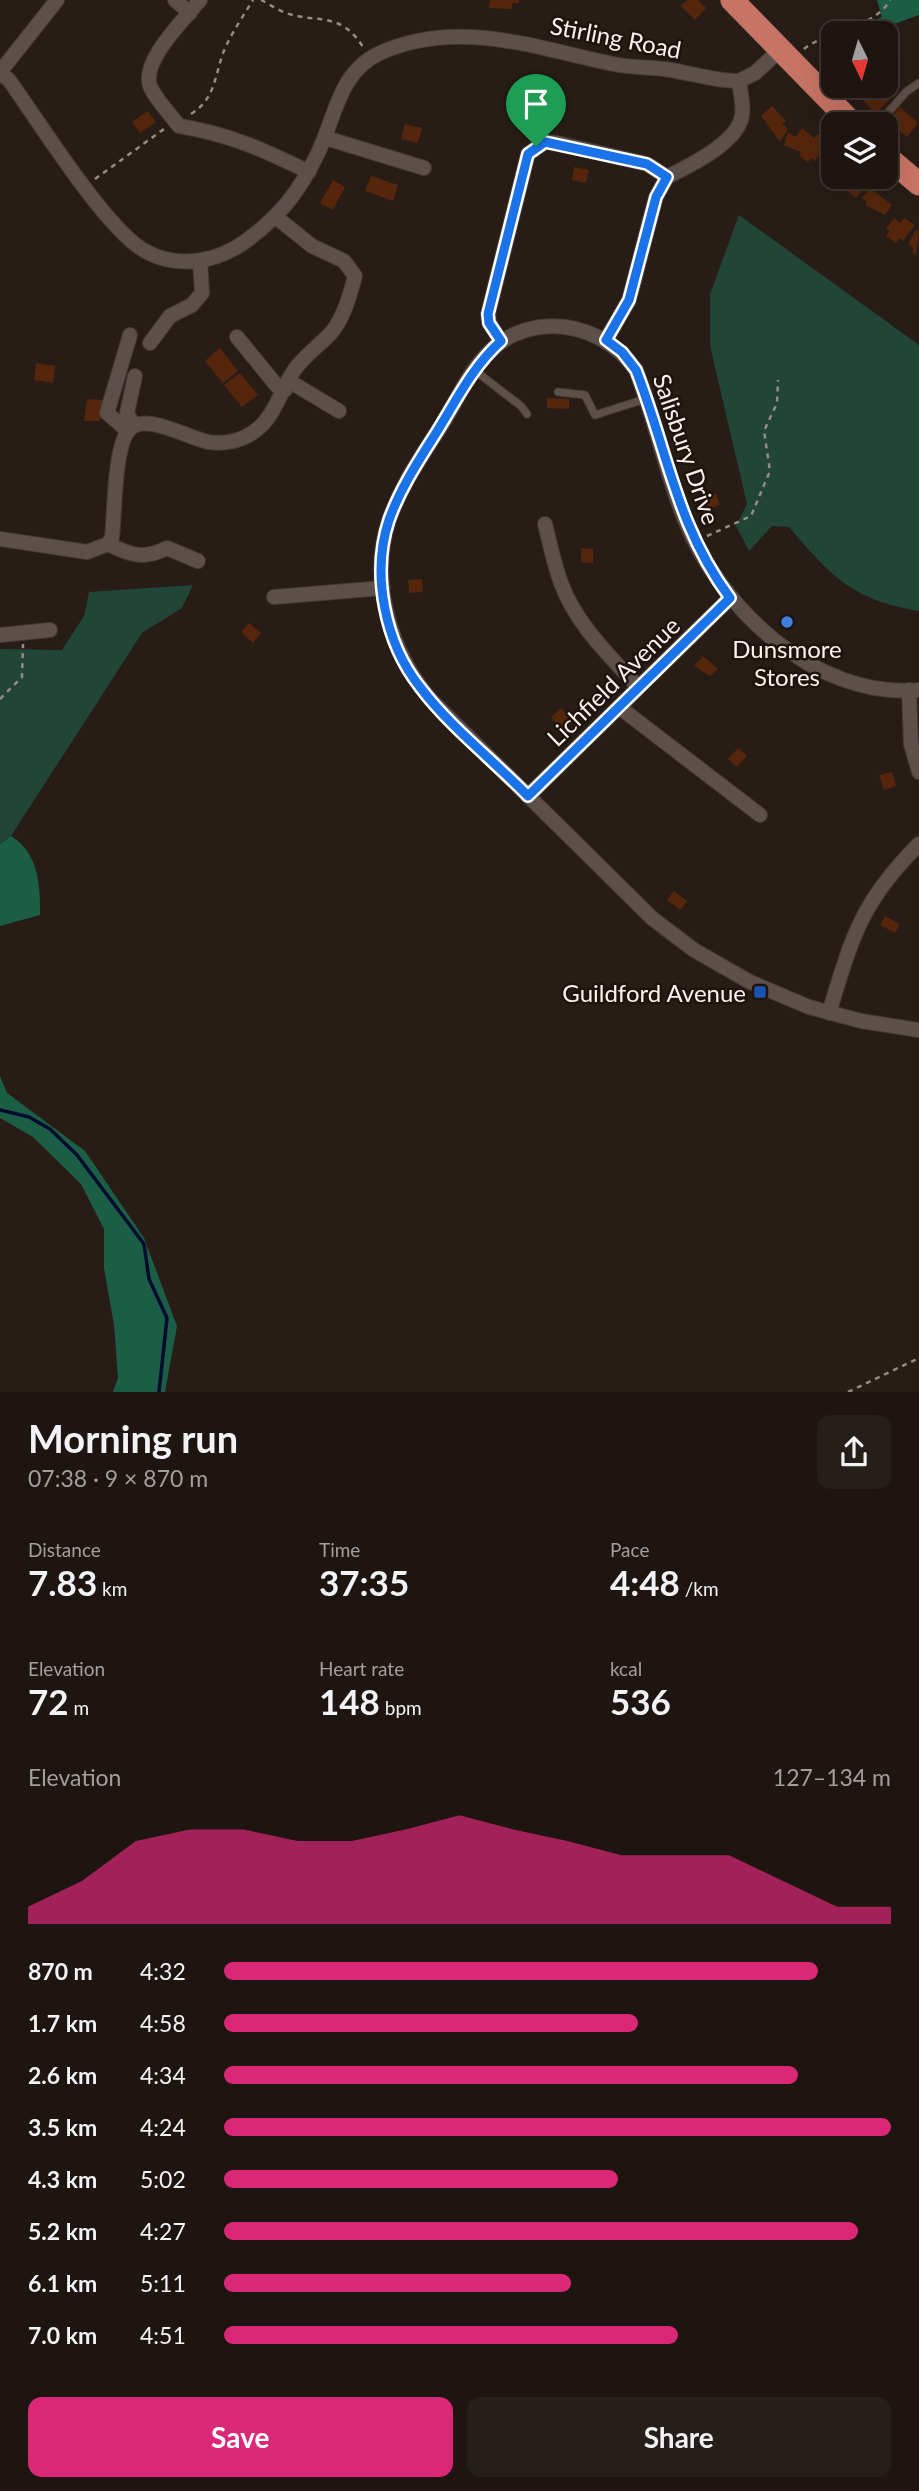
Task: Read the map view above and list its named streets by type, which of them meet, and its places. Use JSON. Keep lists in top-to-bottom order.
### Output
{
  "streets": {
    "street": ["Stirling Road", "Salisbury Drive", "Lichfield Avenue"]
  },
  "crossings": [
    ["Salisbury Drive", "Lichfield Avenue"]
  ],
  "places": {
    "other": ["Dunsmore Stores"],
    "transit": ["Guildford Avenue"]
  },
  "north": "bottom",
  "page": {
    "heading": ["Morning run", "07:38 · 9 × 870 m"],
    "stats": [
      ["Distance", "7.83 km"],
      ["Time", "37:35"],
      ["Pace", "4:48 /km"],
      ["Elevation", "72 m"],
      ["Heart rate", "148 bpm"],
      ["kcal", "536"]
    ],
    "chart": ["Elevation", "127–134 m"],
    "list": [
      {
        "name": "870 m",
        "note": "4:32"
      },
      {
        "name": "1.7 km",
        "note": "4:58"
      },
      {
        "name": "2.6 km",
        "note": "4:34"
      },
      {
        "name": "3.5 km",
        "note": "4:24"
      },
      {
        "name": "4.3 km",
        "note": "5:02"
      },
      {
        "name": "5.2 km",
        "note": "4:27"
      },
      {
        "name": "6.1 km",
        "note": "5:11"
      },
      {
        "name": "7.0 km",
        "note": "4:51"
      }
    ],
    "buttons": ["Save", "Share"]
  }
}
